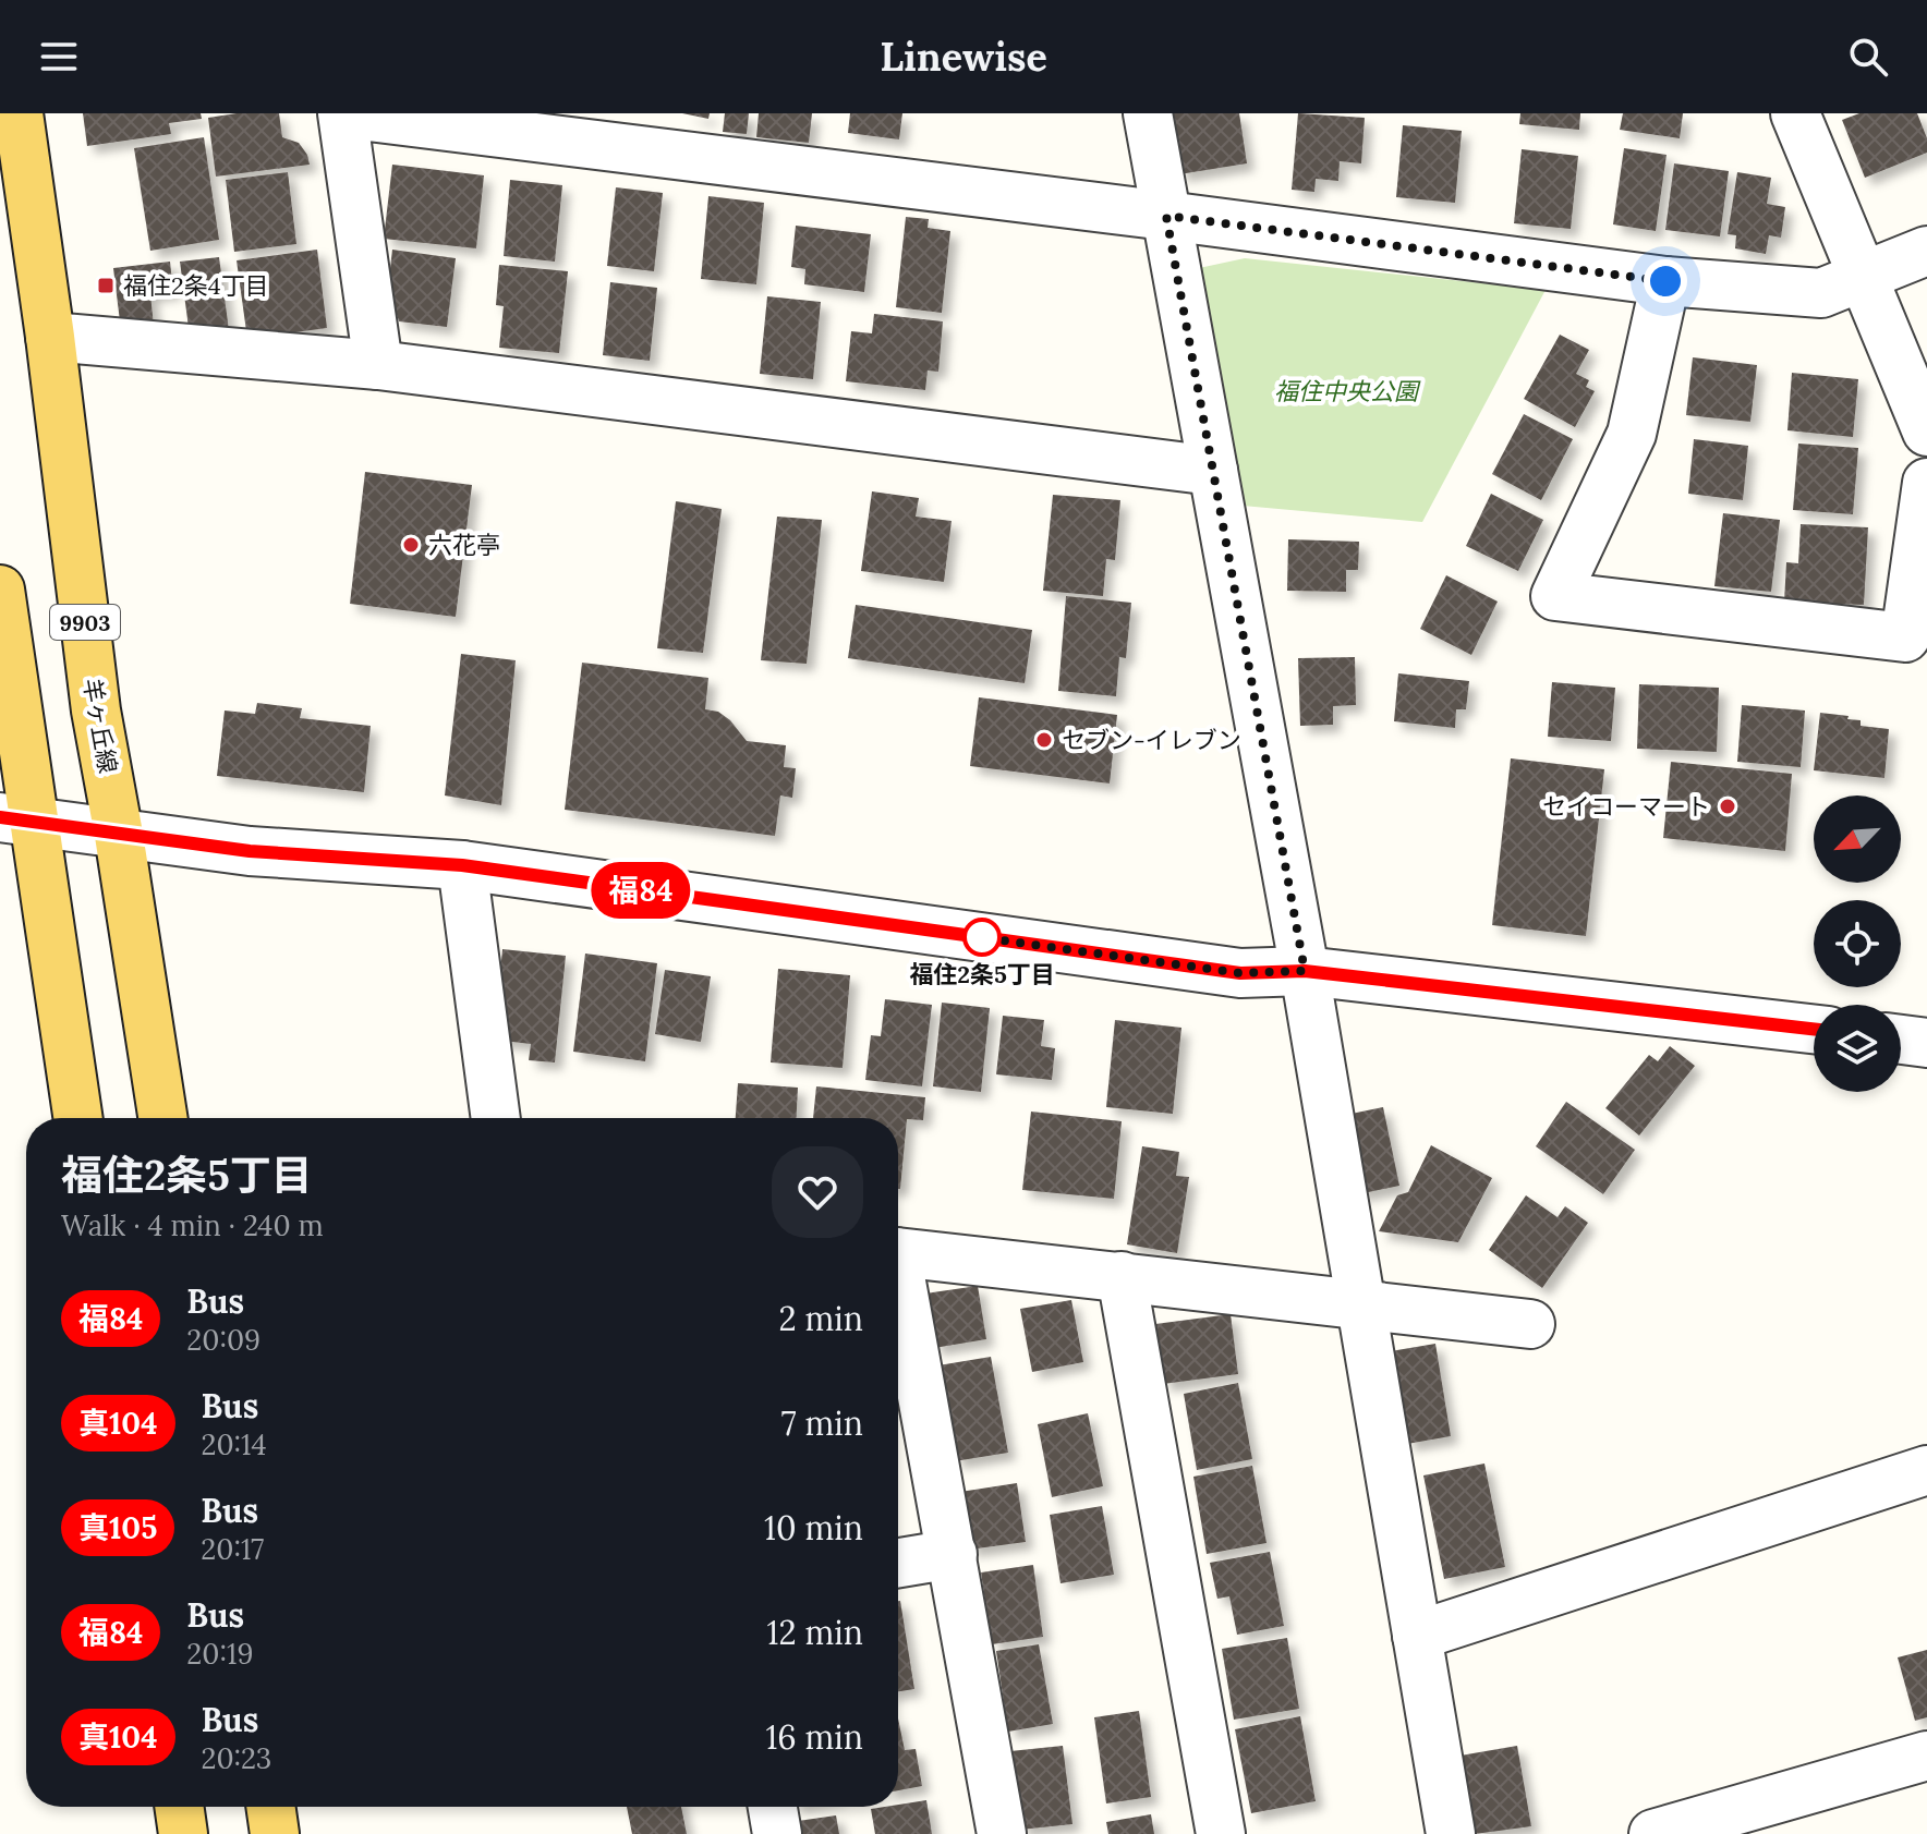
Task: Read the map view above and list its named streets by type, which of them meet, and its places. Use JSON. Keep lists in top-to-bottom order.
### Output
{
  "streets": {
    "main road": ["9903", "羊ヶ丘線"]
  },
  "parks": ["福住中央公園"],
  "places": {
    "transit": ["福住2条4丁目"],
    "other": [
      "六花亭",
      "セブン-イレブン",
      "セイコーマート",
      "福住2条5丁目"
    ]
  },
  "lines": ["bus line 福84"],
  "north": "bottom left",
  "page": {
    "header": "Linewise",
    "on_map": "福84",
    "heading": ["福住2条5丁目", "Walk · 4 min · 240 m"],
    "list": [
      {
        "mark": "福84",
        "name": "Bus",
        "note": "20:09",
        "value": "2 min"
      },
      {
        "mark": "真104",
        "name": "Bus",
        "note": "20:14",
        "value": "7 min"
      },
      {
        "mark": "真105",
        "name": "Bus",
        "note": "20:17",
        "value": "10 min"
      },
      {
        "mark": "福84",
        "name": "Bus",
        "note": "20:19",
        "value": "12 min"
      },
      {
        "mark": "真104",
        "name": "Bus",
        "note": "20:23",
        "value": "16 min"
      }
    ]
  }
}
